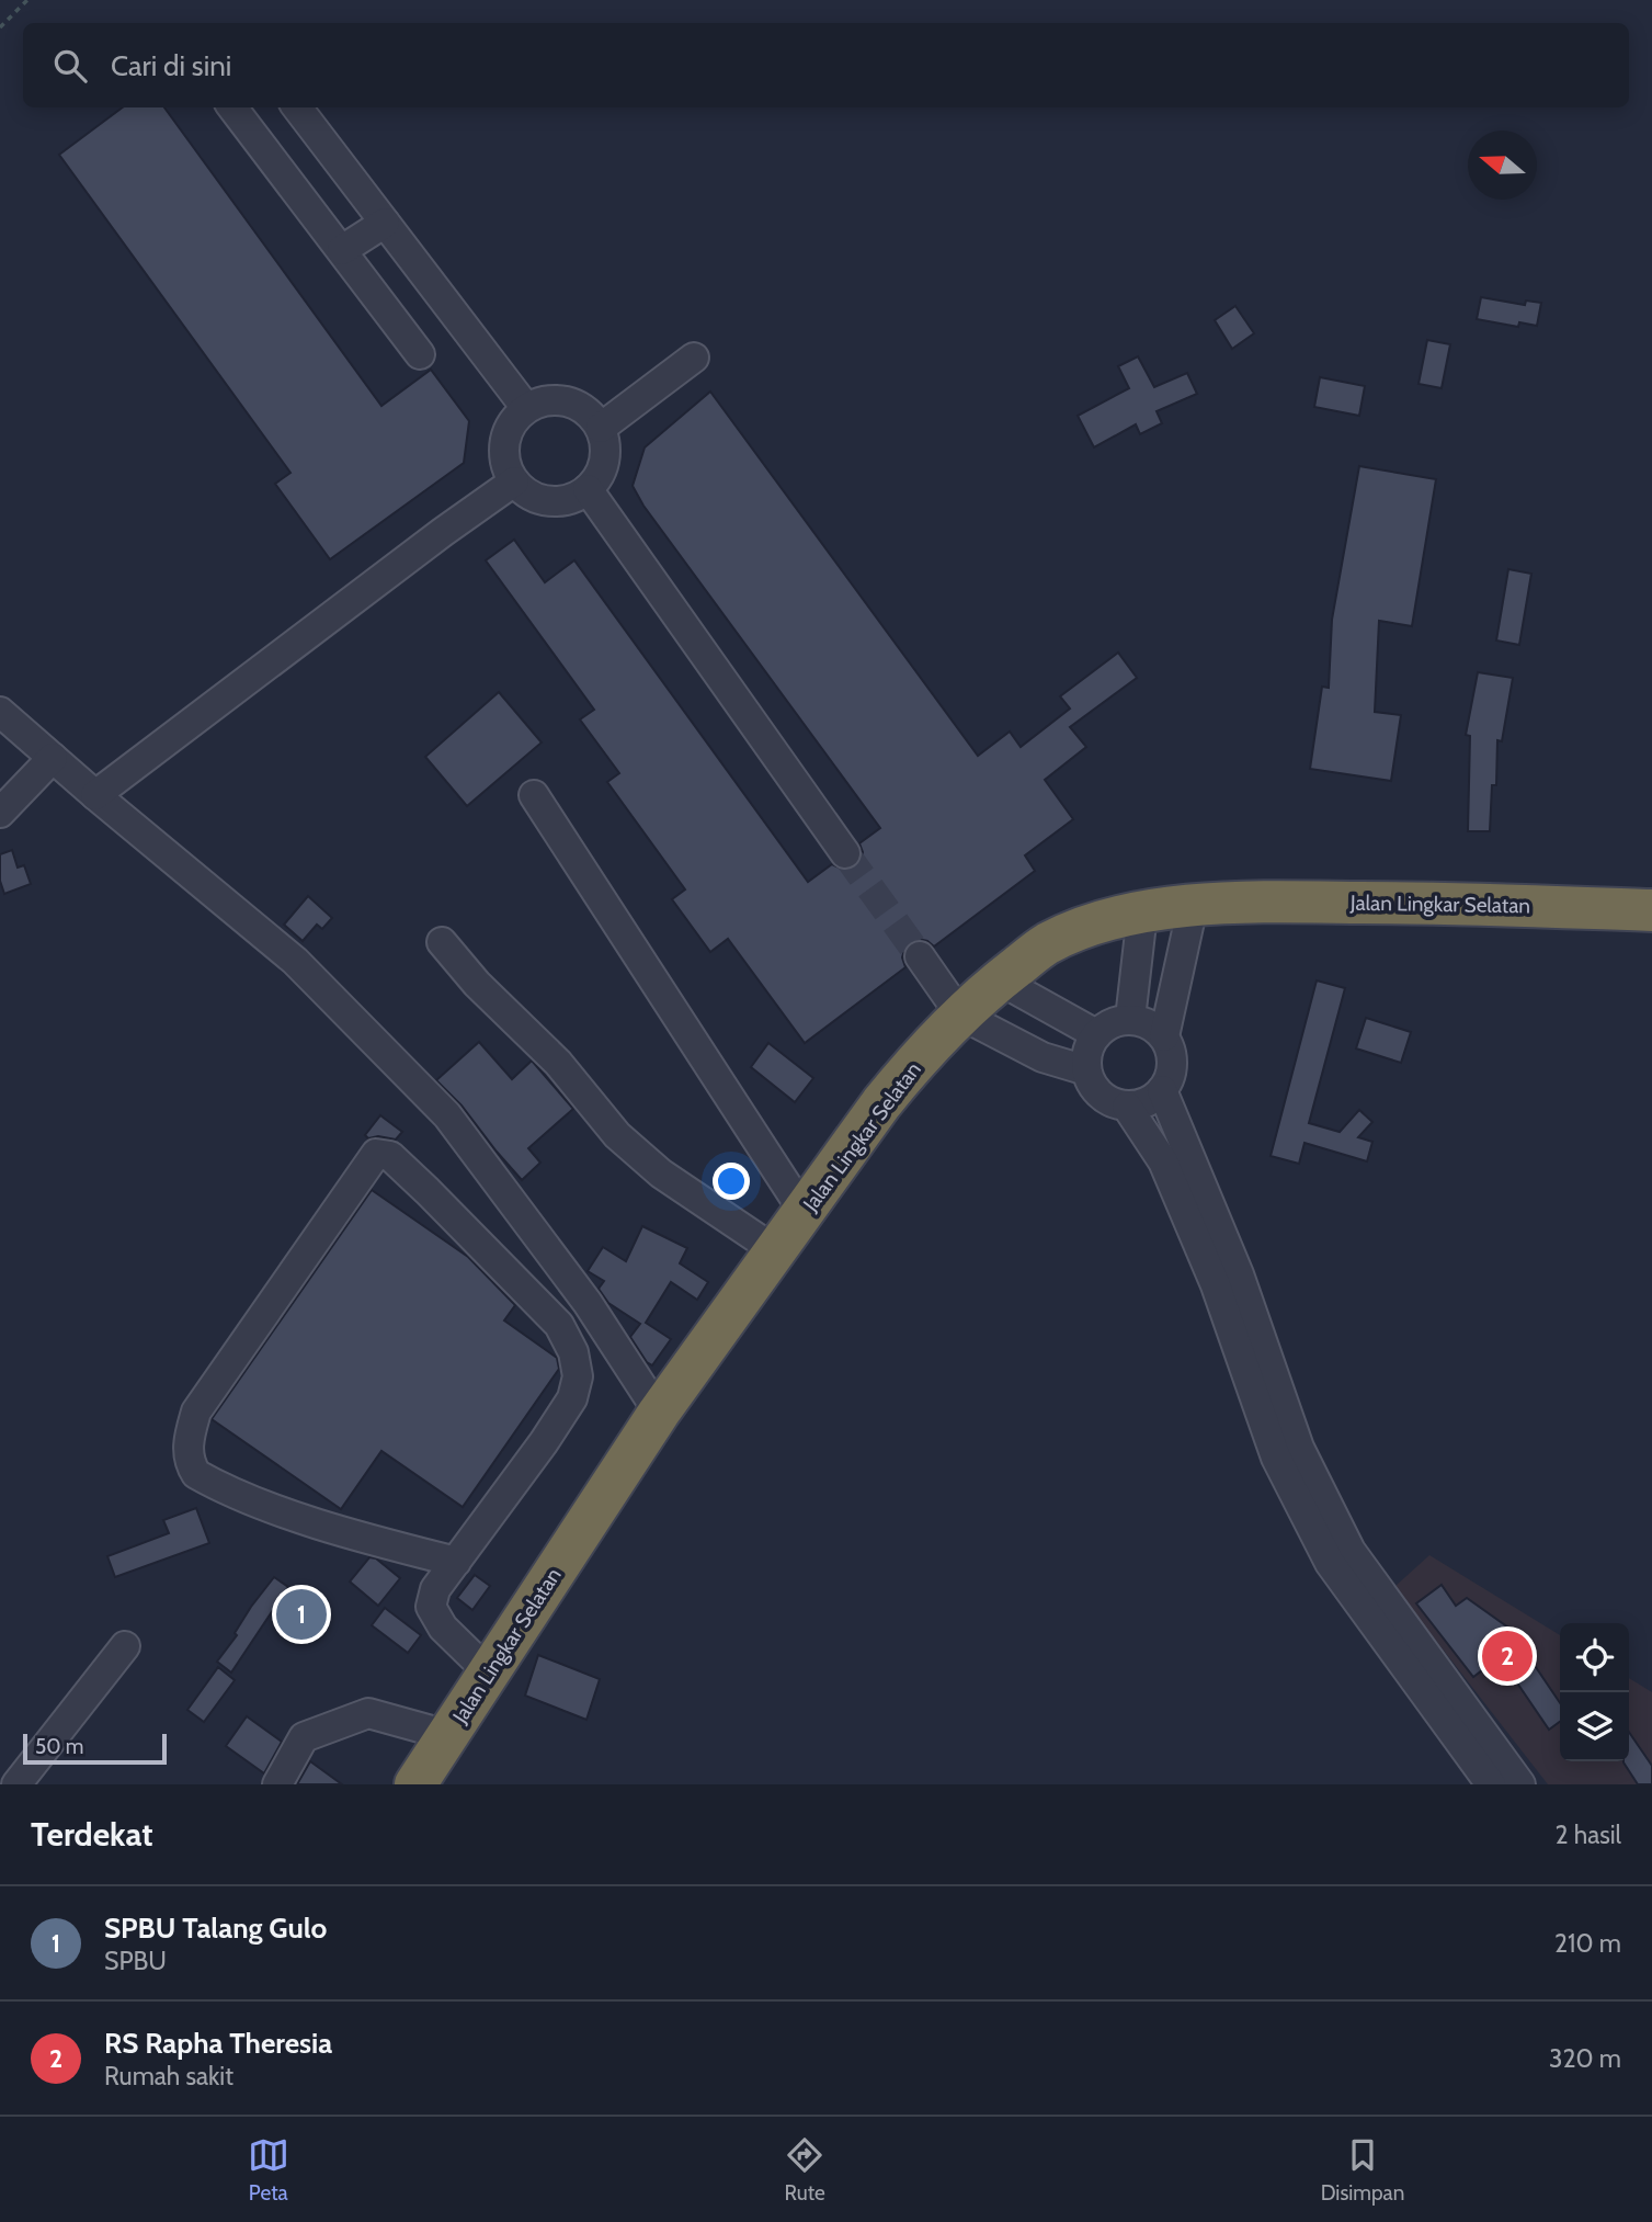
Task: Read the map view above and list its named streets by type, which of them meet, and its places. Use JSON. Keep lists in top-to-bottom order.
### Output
{
  "streets": {
    "highway": ["Jalan Lingkar Selatan"]
  },
  "scale_bar": "50 m",
  "north": "left",
  "page": {
    "search": "Cari di sini",
    "pins": ["1", "2"],
    "scale": "50 m",
    "heading": ["Terdekat", "2 hasil"],
    "list": [
      {
        "mark": "1",
        "name": "SPBU Talang Gulo",
        "note": "SPBU",
        "value": "210 m"
      },
      {
        "mark": "2",
        "name": "RS Rapha Theresia",
        "note": "Rumah sakit",
        "value": "320 m"
      }
    ],
    "nav": ["Peta", "Rute", "Disimpan"]
  }
}
